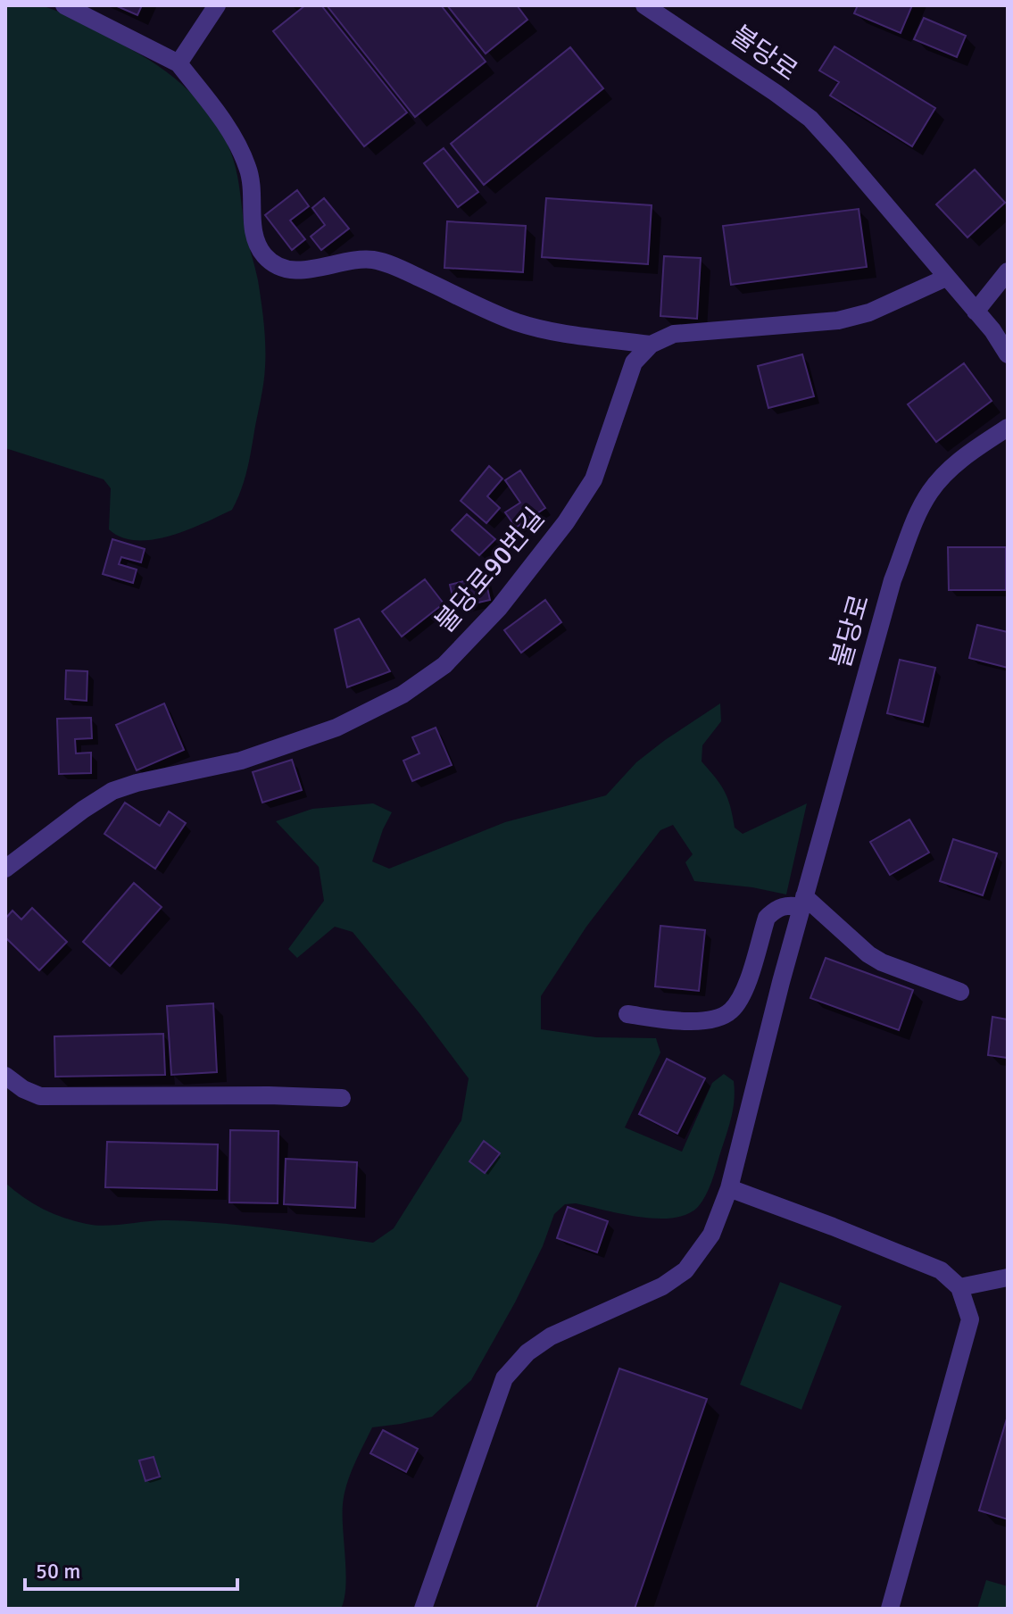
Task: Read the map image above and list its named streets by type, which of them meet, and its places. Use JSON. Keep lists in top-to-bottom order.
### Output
{
  "streets": {
    "street": ["불당로", "불당로90번길"]
  },
  "scale_bar": "50 m"
}
